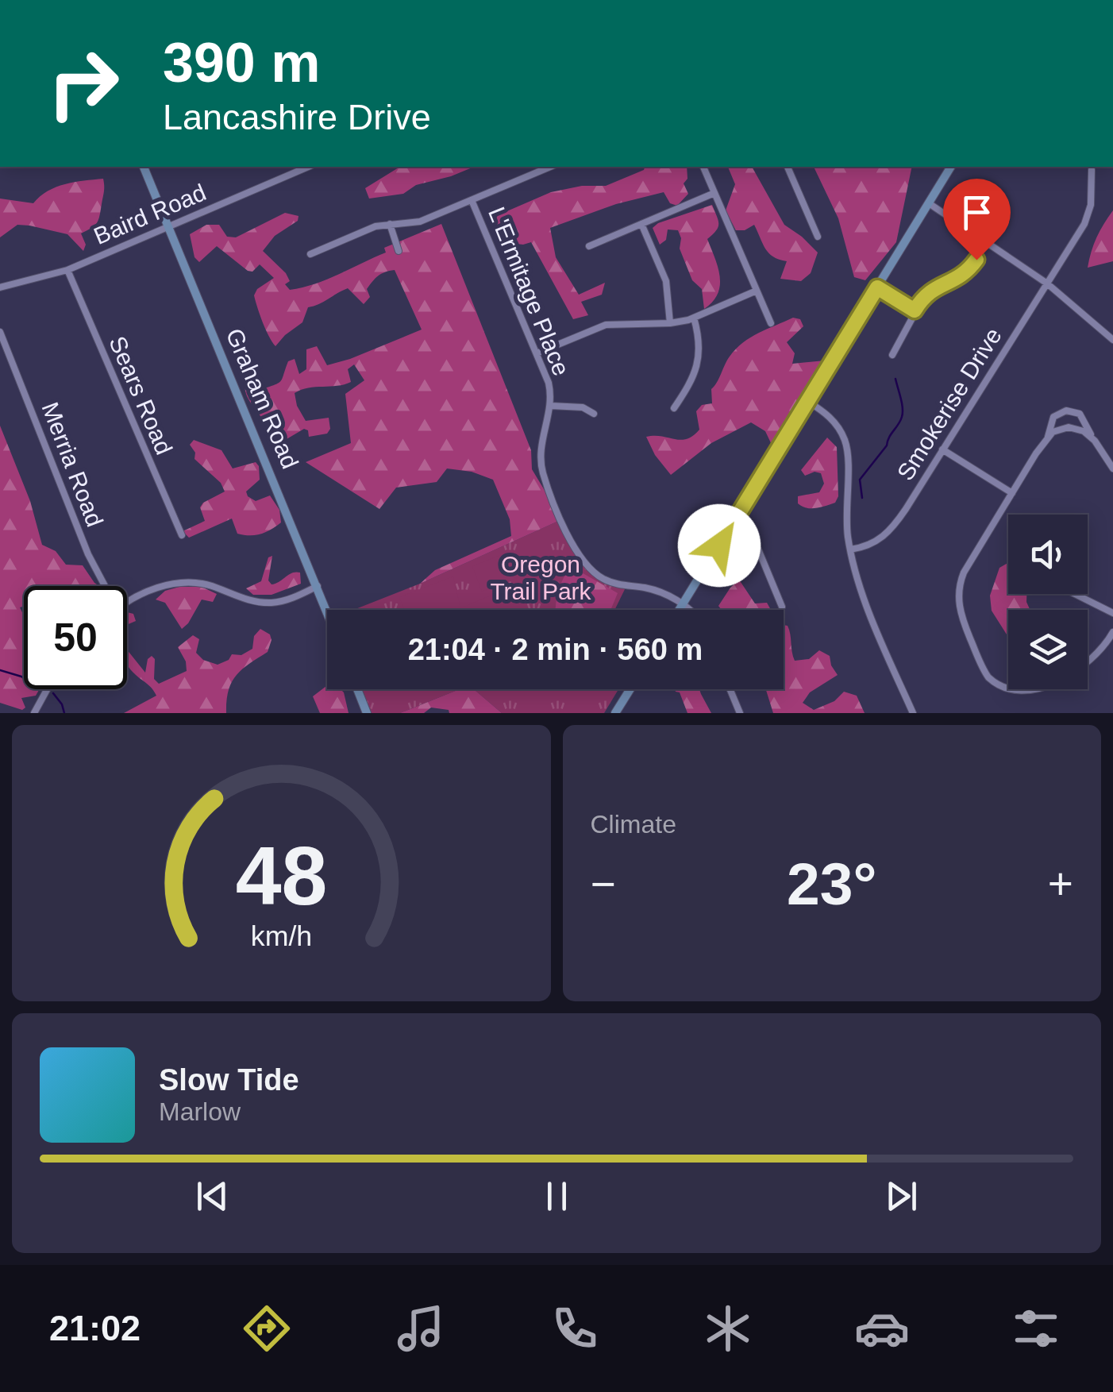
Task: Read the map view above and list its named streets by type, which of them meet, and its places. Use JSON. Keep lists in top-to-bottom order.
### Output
{
  "streets": {
    "main road": ["Graham Road"],
    "street": [
      "Baird Road",
      "L'Ermitage Place",
      "Sears Road",
      "Smokerise Drive",
      "Merria Road"
    ]
  },
  "crossings": [
    ["Baird Road", "Sears Road"],
    ["Baird Road", "Graham Road"]
  ],
  "parks": ["Oregon Trail Park"],
  "page": {
    "turn": ["390 m", "Lancashire Drive"],
    "limit": "50",
    "trip": "21:04 · 2 min · 560 m",
    "tile": "Climate",
    "heat": ["−", "23°", "+"],
    "song": ["Slow Tide", "Marlow"],
    "tabs": "21:02",
    "gauge": ["48", "km/h"]
  }
}
